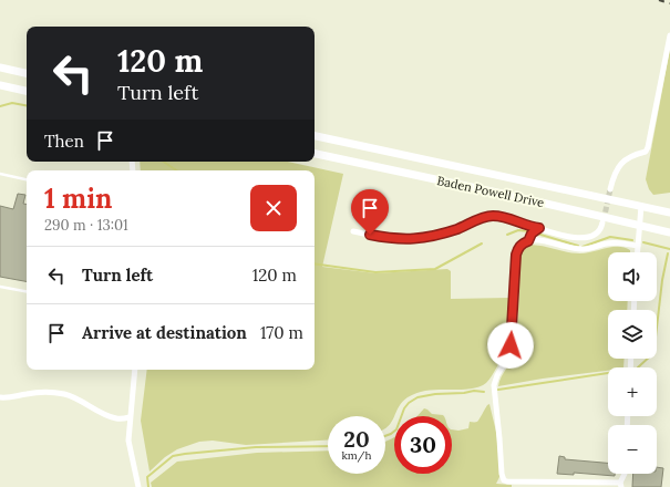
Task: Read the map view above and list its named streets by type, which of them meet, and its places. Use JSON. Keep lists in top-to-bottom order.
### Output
{
  "streets": {
    "main road": ["Baden Powell Drive"]
  },
  "page": {
    "turn": ["120 m", "Turn left"],
    "then": "Then",
    "heading": ["1 min", "290 m · 13:01"],
    "list": [
      {
        "name": "Turn left",
        "value": "120 m"
      },
      {
        "name": "Arrive at destination",
        "value": "170 m"
      }
    ],
    "map_buttons": ["+", "−"],
    "speed": "20 km/h",
    "limit": "30"
  }
}
